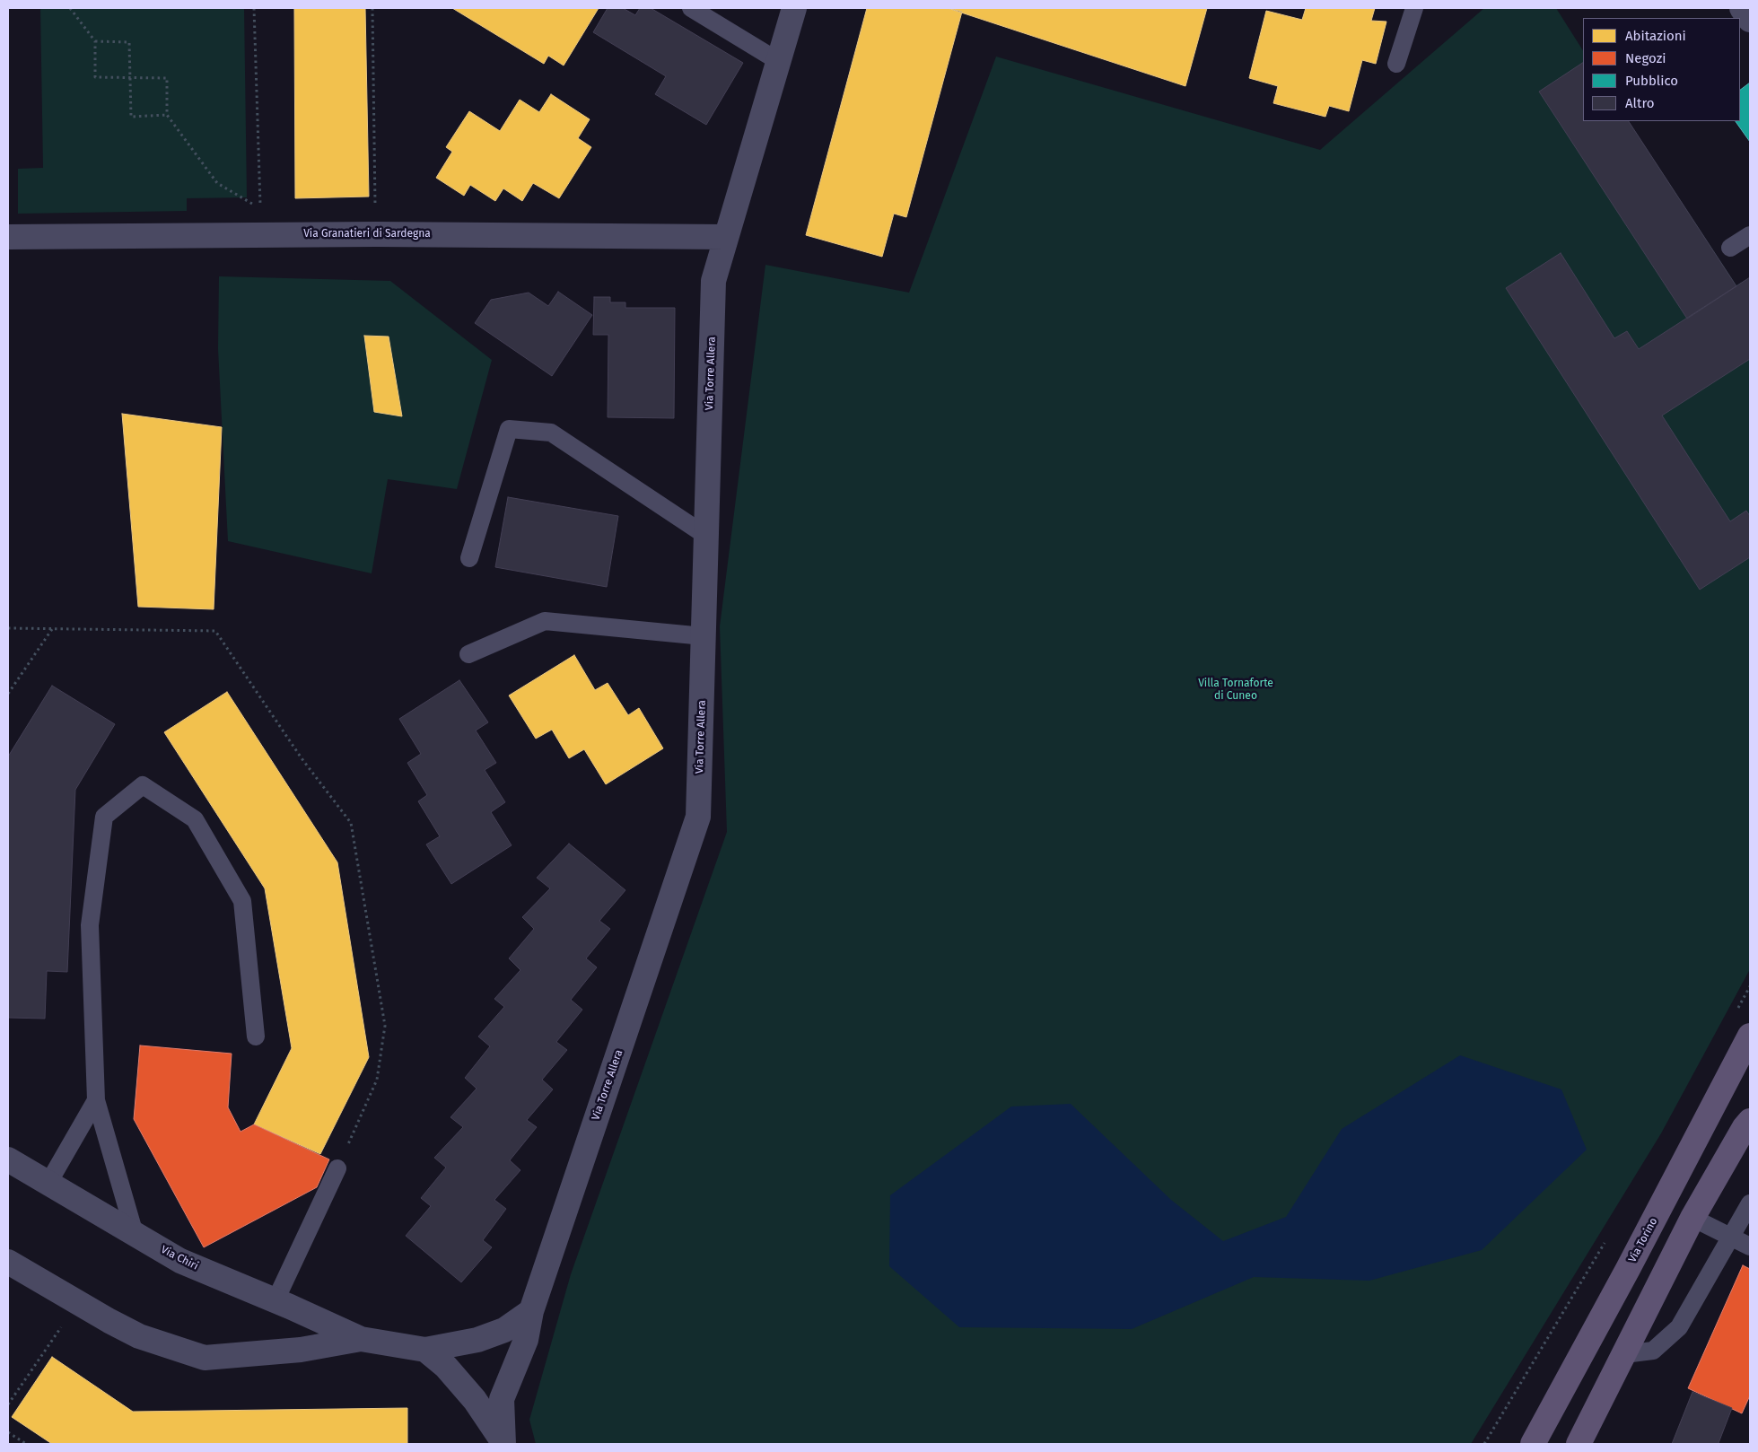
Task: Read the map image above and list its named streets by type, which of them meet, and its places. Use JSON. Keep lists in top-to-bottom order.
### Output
{
  "streets": {
    "main road": ["Via Torino"],
    "street": ["Via Granatieri di Sardegna", "Via Torre Allera", "Via Chiri"]
  },
  "crossings": [
    ["Via Granatieri di Sardegna", "Via Torre Allera"],
    ["Via Torre Allera", "Via Chiri"]
  ],
  "parks": ["Villa Tornaforte di Cuneo"],
  "legend": [
    "Abitazioni",
    "Negozi",
    "Pubblico",
    "Altro"
  ]
}
